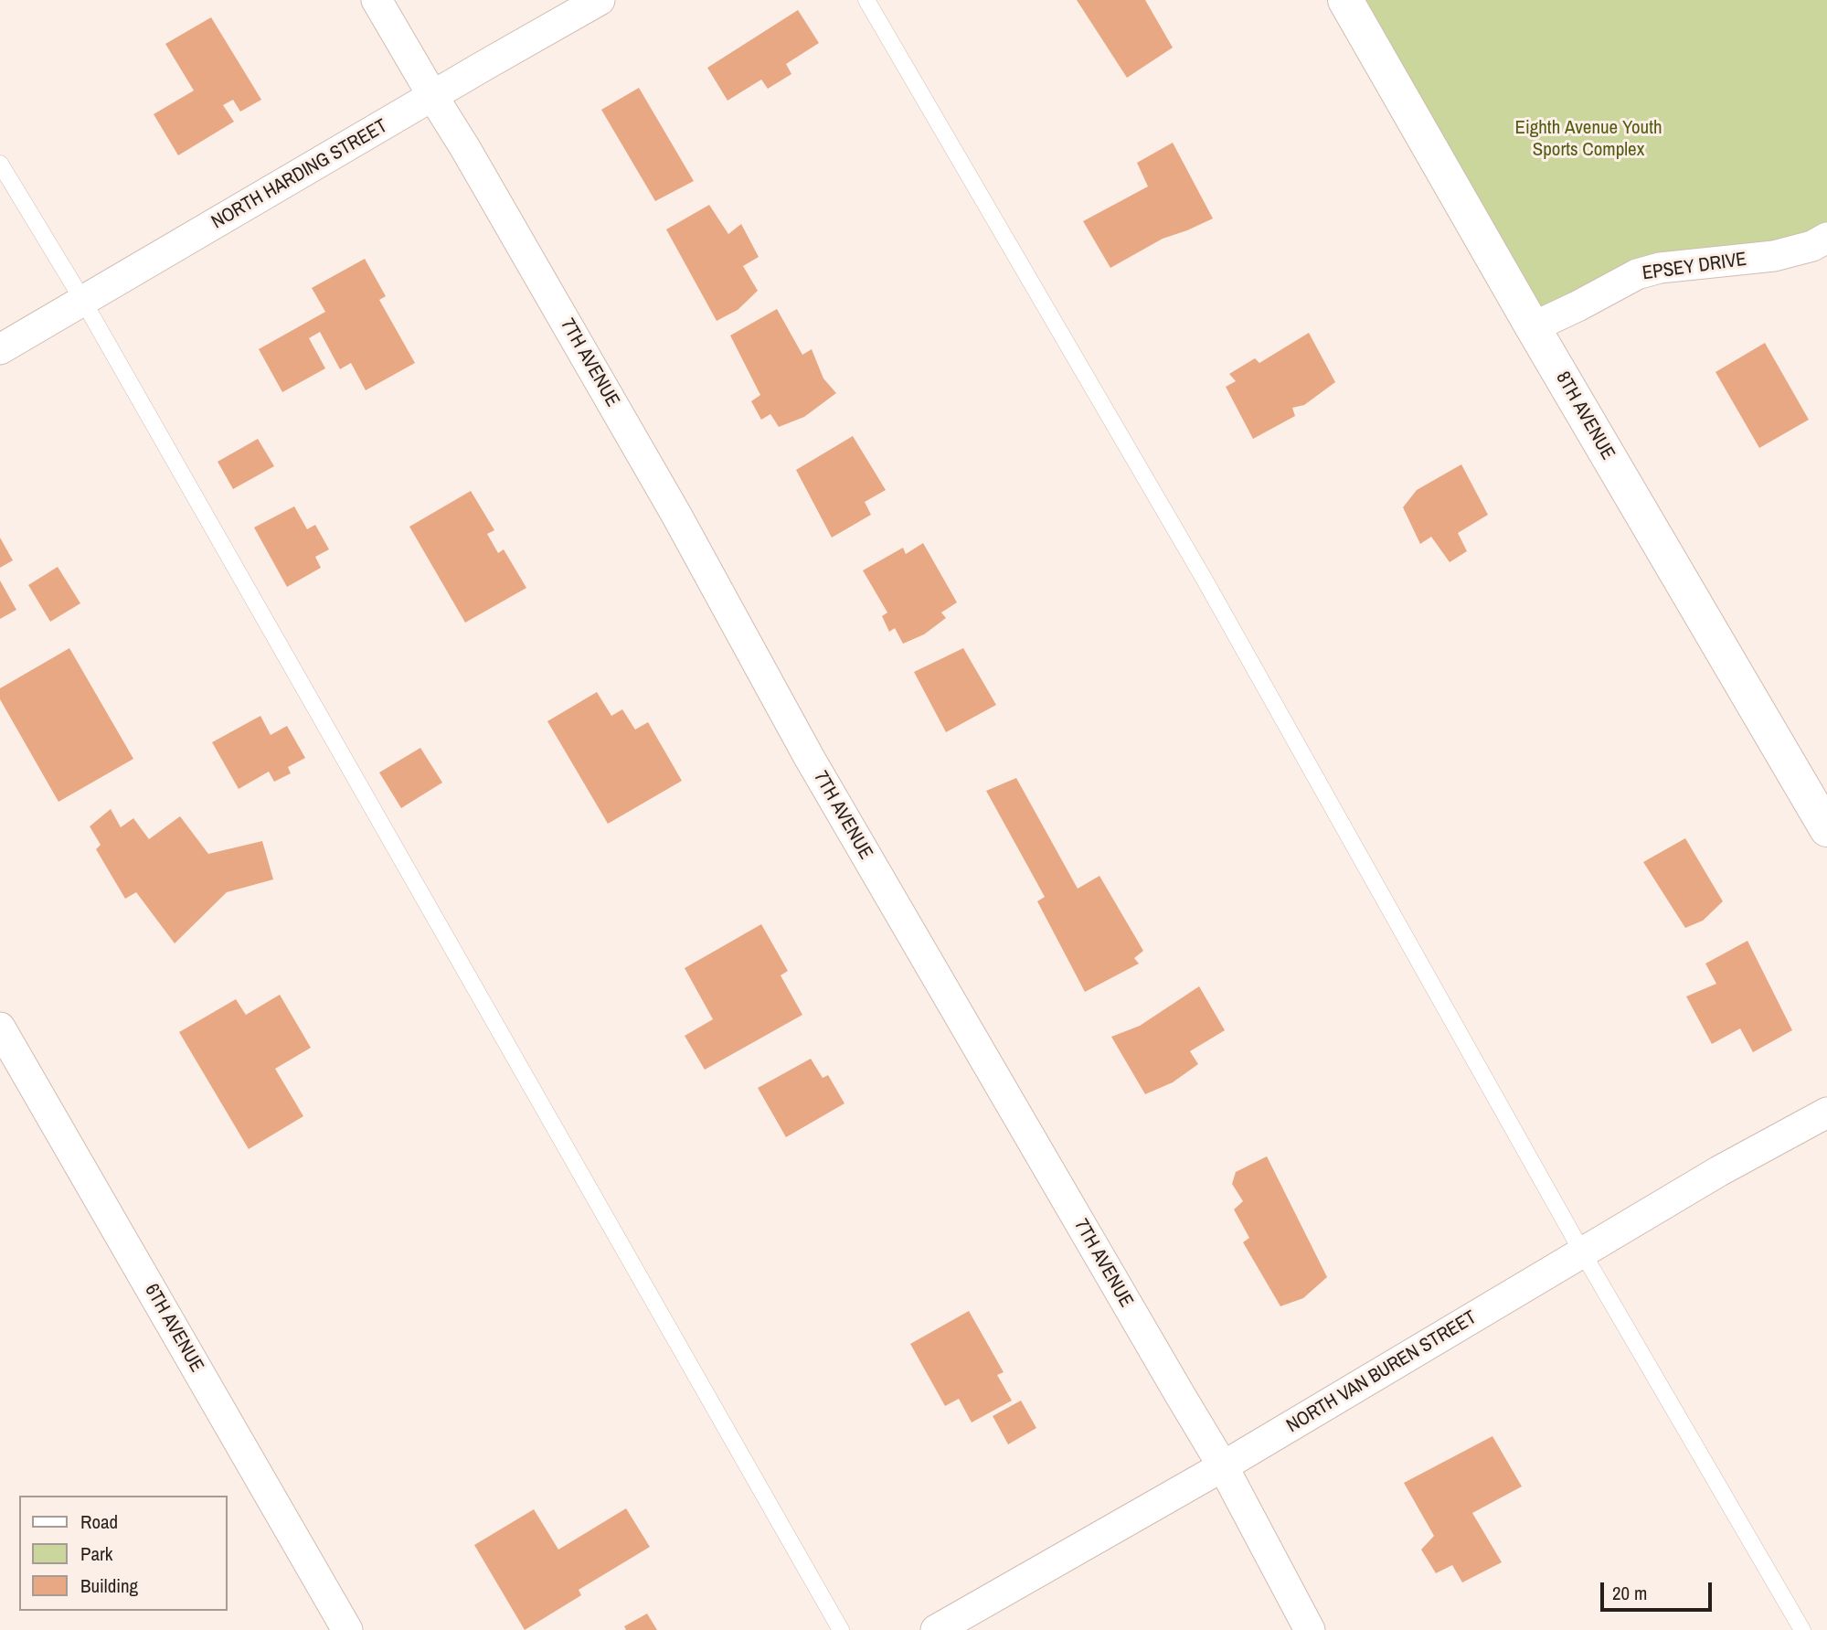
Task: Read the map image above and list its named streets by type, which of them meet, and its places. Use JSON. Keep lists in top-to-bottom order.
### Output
{
  "streets": {
    "street": [
      "NORTH HARDING STREET",
      "EPSEY DRIVE",
      "7TH AVENUE",
      "8TH AVENUE",
      "6TH AVENUE",
      "NORTH VAN BUREN STREET"
    ]
  },
  "crossings": [
    ["NORTH HARDING STREET", "7TH AVENUE"],
    ["EPSEY DRIVE", "8TH AVENUE"],
    ["7TH AVENUE", "NORTH VAN BUREN STREET"]
  ],
  "parks": ["Eighth Avenue Youth Sports Complex"],
  "legend": ["Road", "Park", "Building"],
  "scale_bar": "20 m"
}
